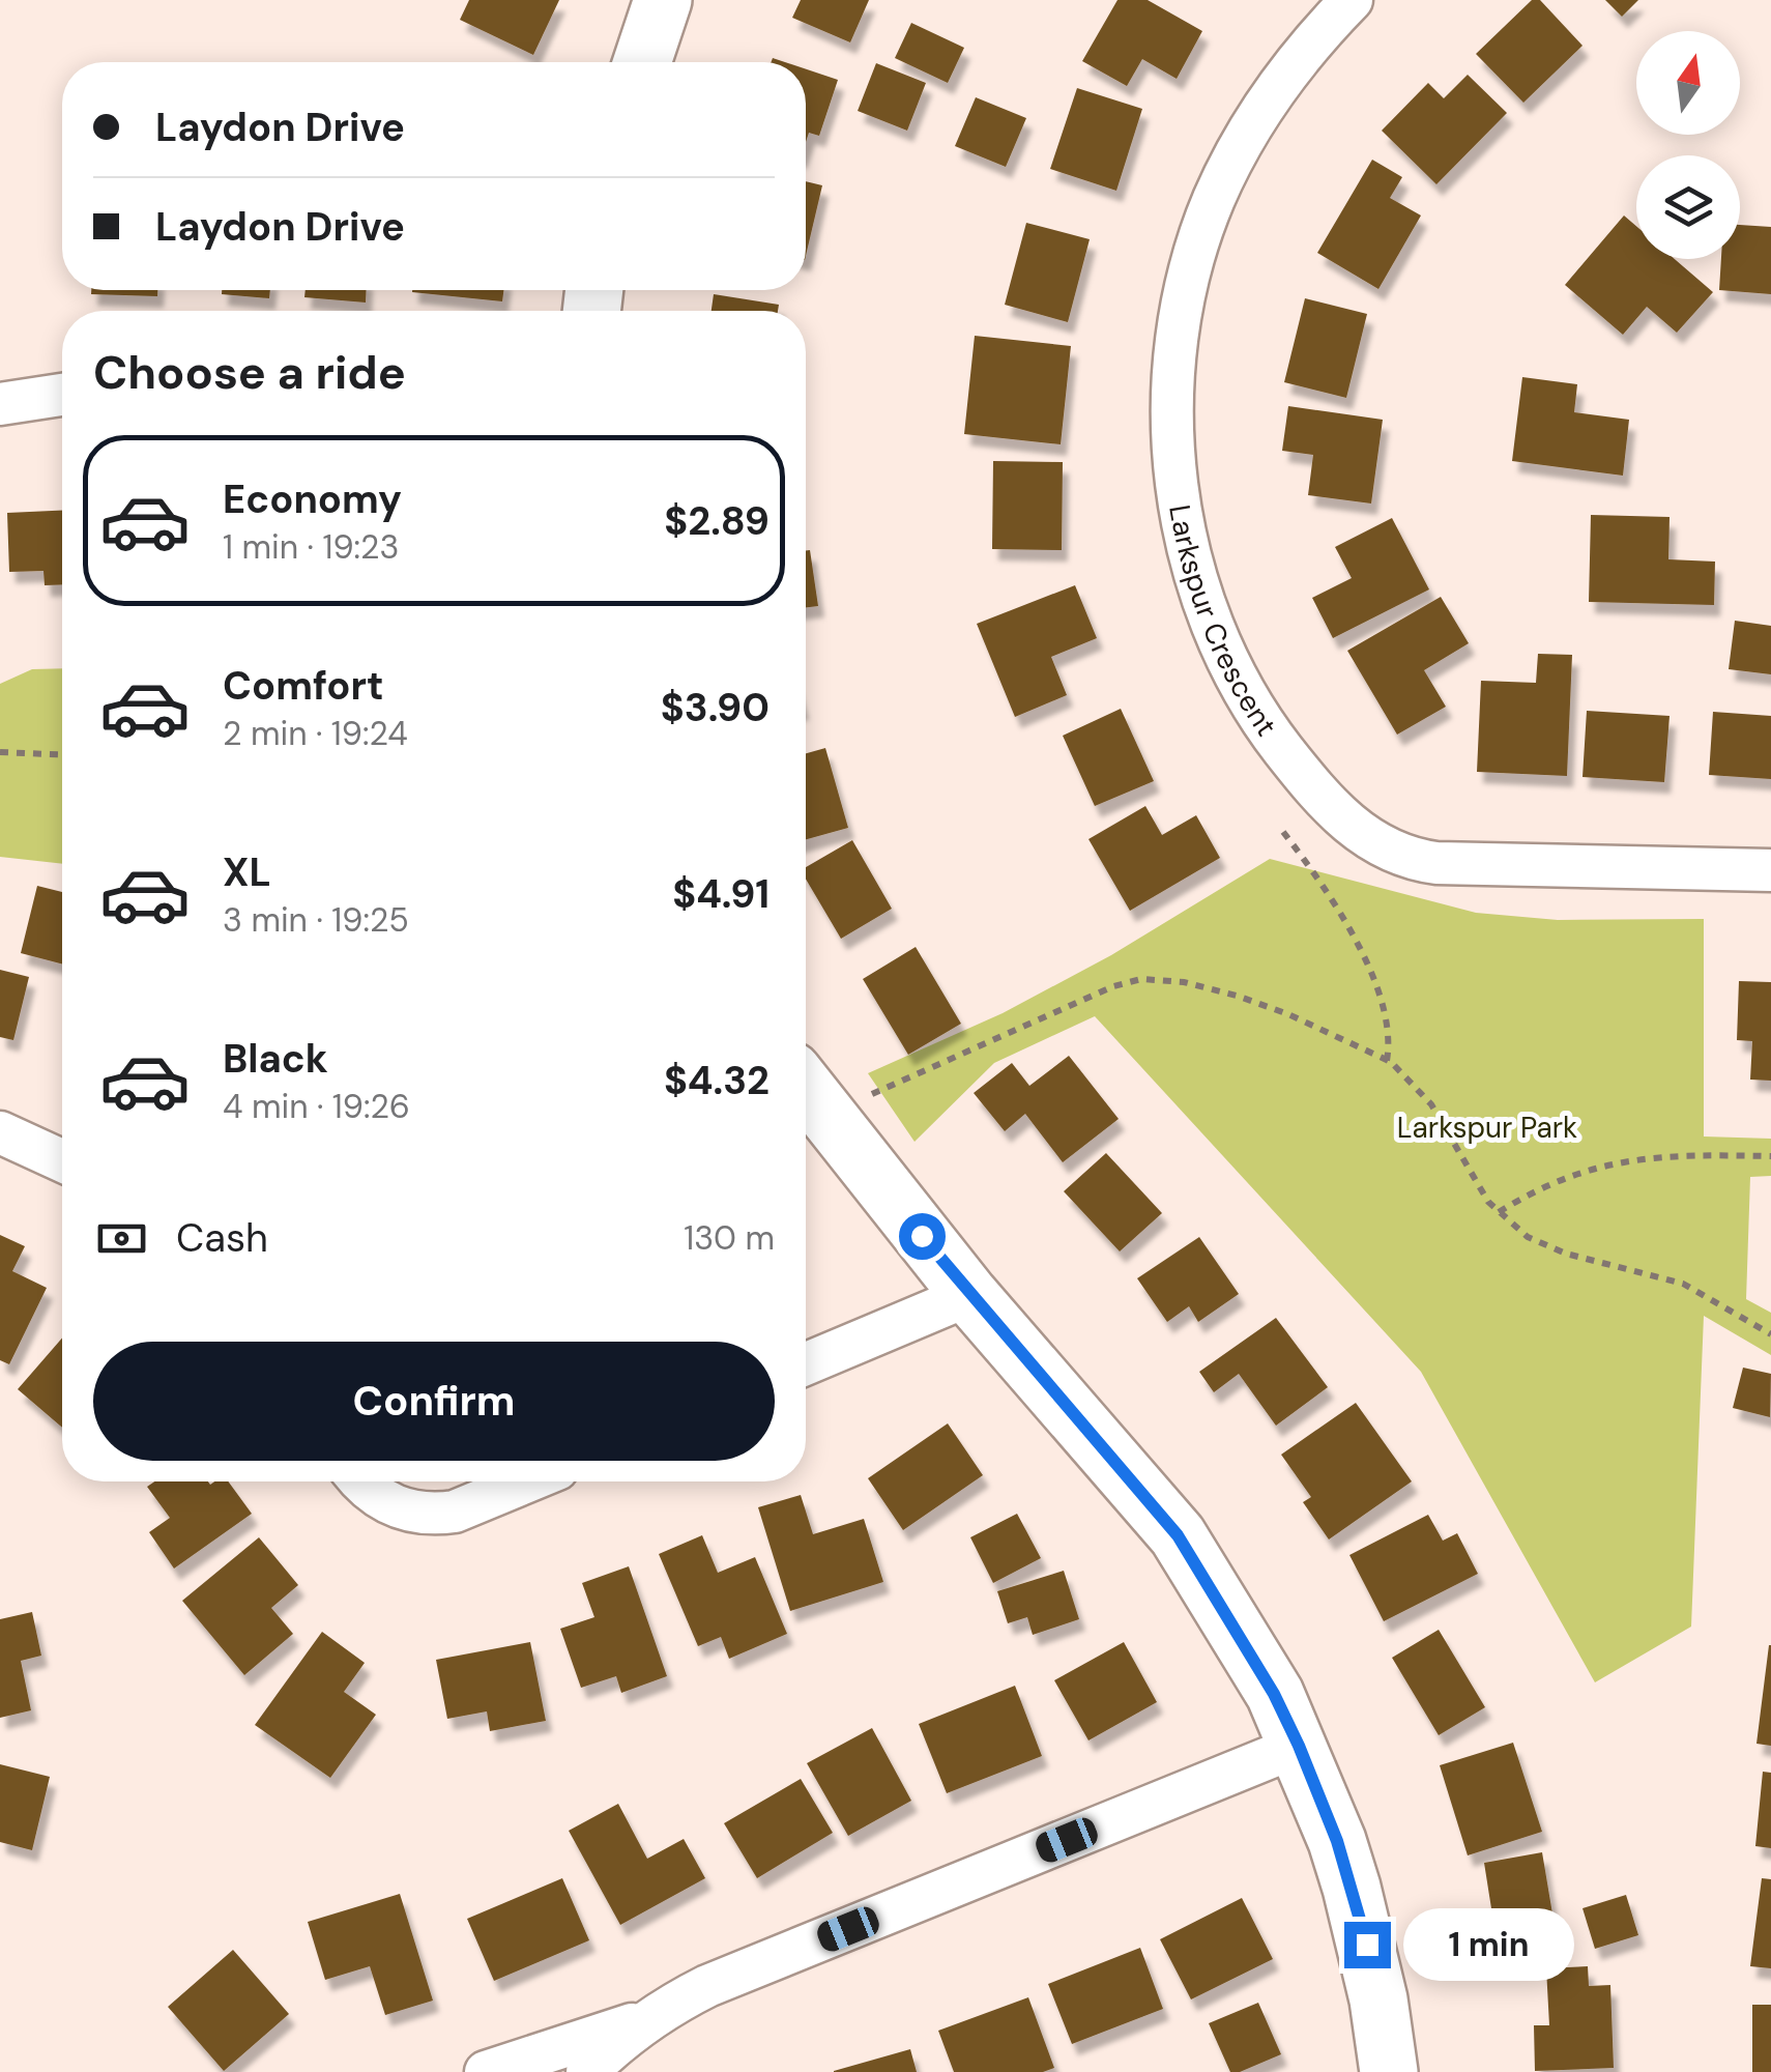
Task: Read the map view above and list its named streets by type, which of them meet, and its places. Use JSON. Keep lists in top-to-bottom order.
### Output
{
  "streets": {
    "street": ["Larkspur Crescent"]
  },
  "parks": ["Larkspur Park"],
  "north": "top",
  "page": {
    "banner": ["Laydon Drive", "Laydon Drive"],
    "heading": "Choose a ride",
    "list": [
      {
        "name": "Economy",
        "note": "1 min · 19:23",
        "value": "$2.89"
      },
      {
        "name": "Comfort",
        "note": "2 min · 19:24",
        "value": "$3.90"
      },
      {
        "name": "XL",
        "note": "3 min · 19:25",
        "value": "$4.91"
      },
      {
        "name": "Black",
        "note": "4 min · 19:26",
        "value": "$4.32"
      }
    ],
    "pay": ["Cash", "130 m"],
    "buttons": "Confirm",
    "bubble": "1 min"
  }
}
